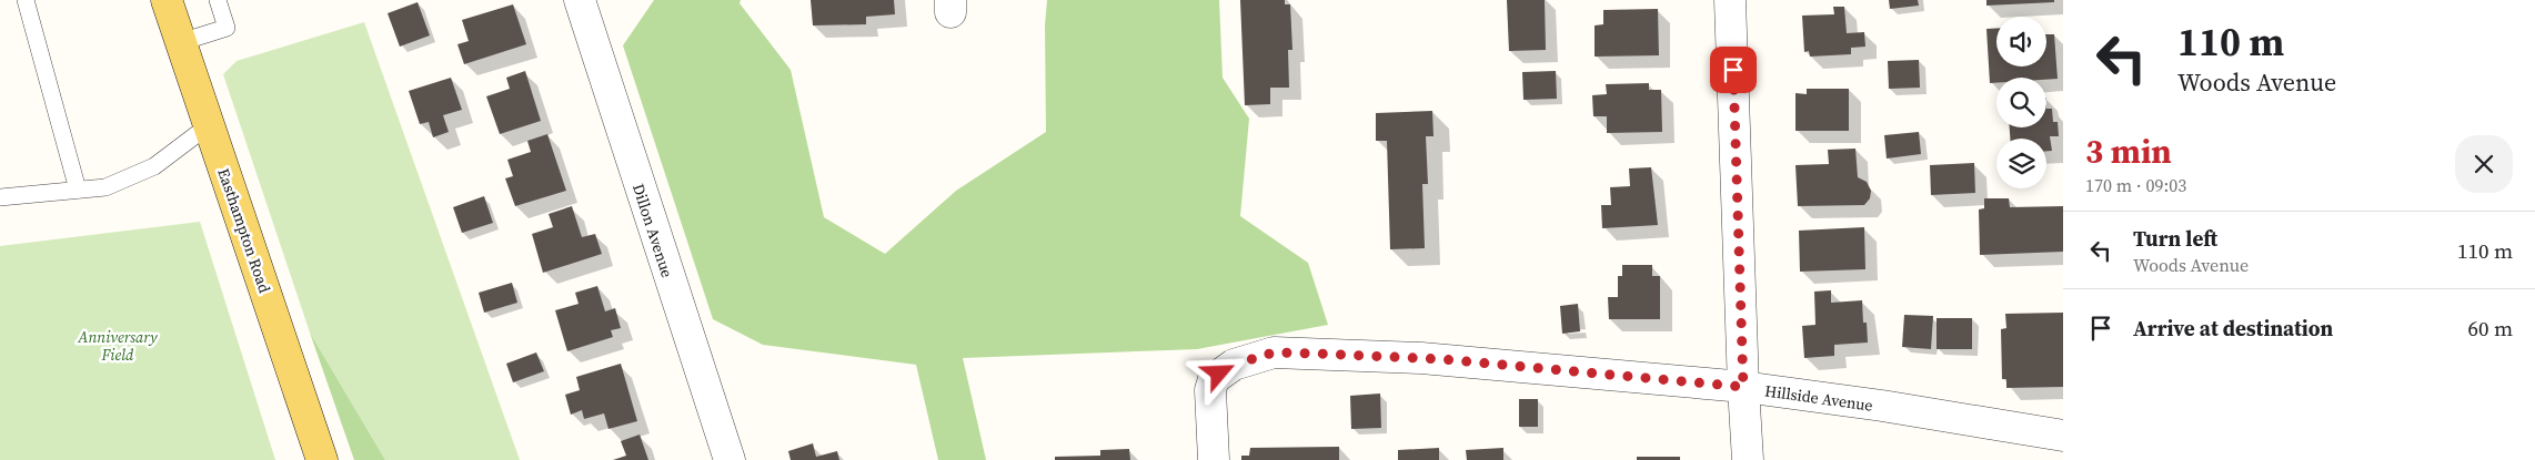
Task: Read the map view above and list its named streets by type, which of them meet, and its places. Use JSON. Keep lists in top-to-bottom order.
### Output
{
  "streets": {
    "main road": ["Easthampton Road"],
    "street": ["Dillon Avenue", "Hillside Avenue"]
  },
  "parks": ["Anniversary Field"],
  "page": {
    "turn": ["110 m", "Woods Avenue"],
    "heading": ["3 min", "170 m · 09:03"],
    "list": [
      {
        "name": "Turn left",
        "note": "Woods Avenue",
        "value": "110 m"
      },
      {
        "name": "Arrive at destination",
        "value": "60 m"
      }
    ]
  }
}
